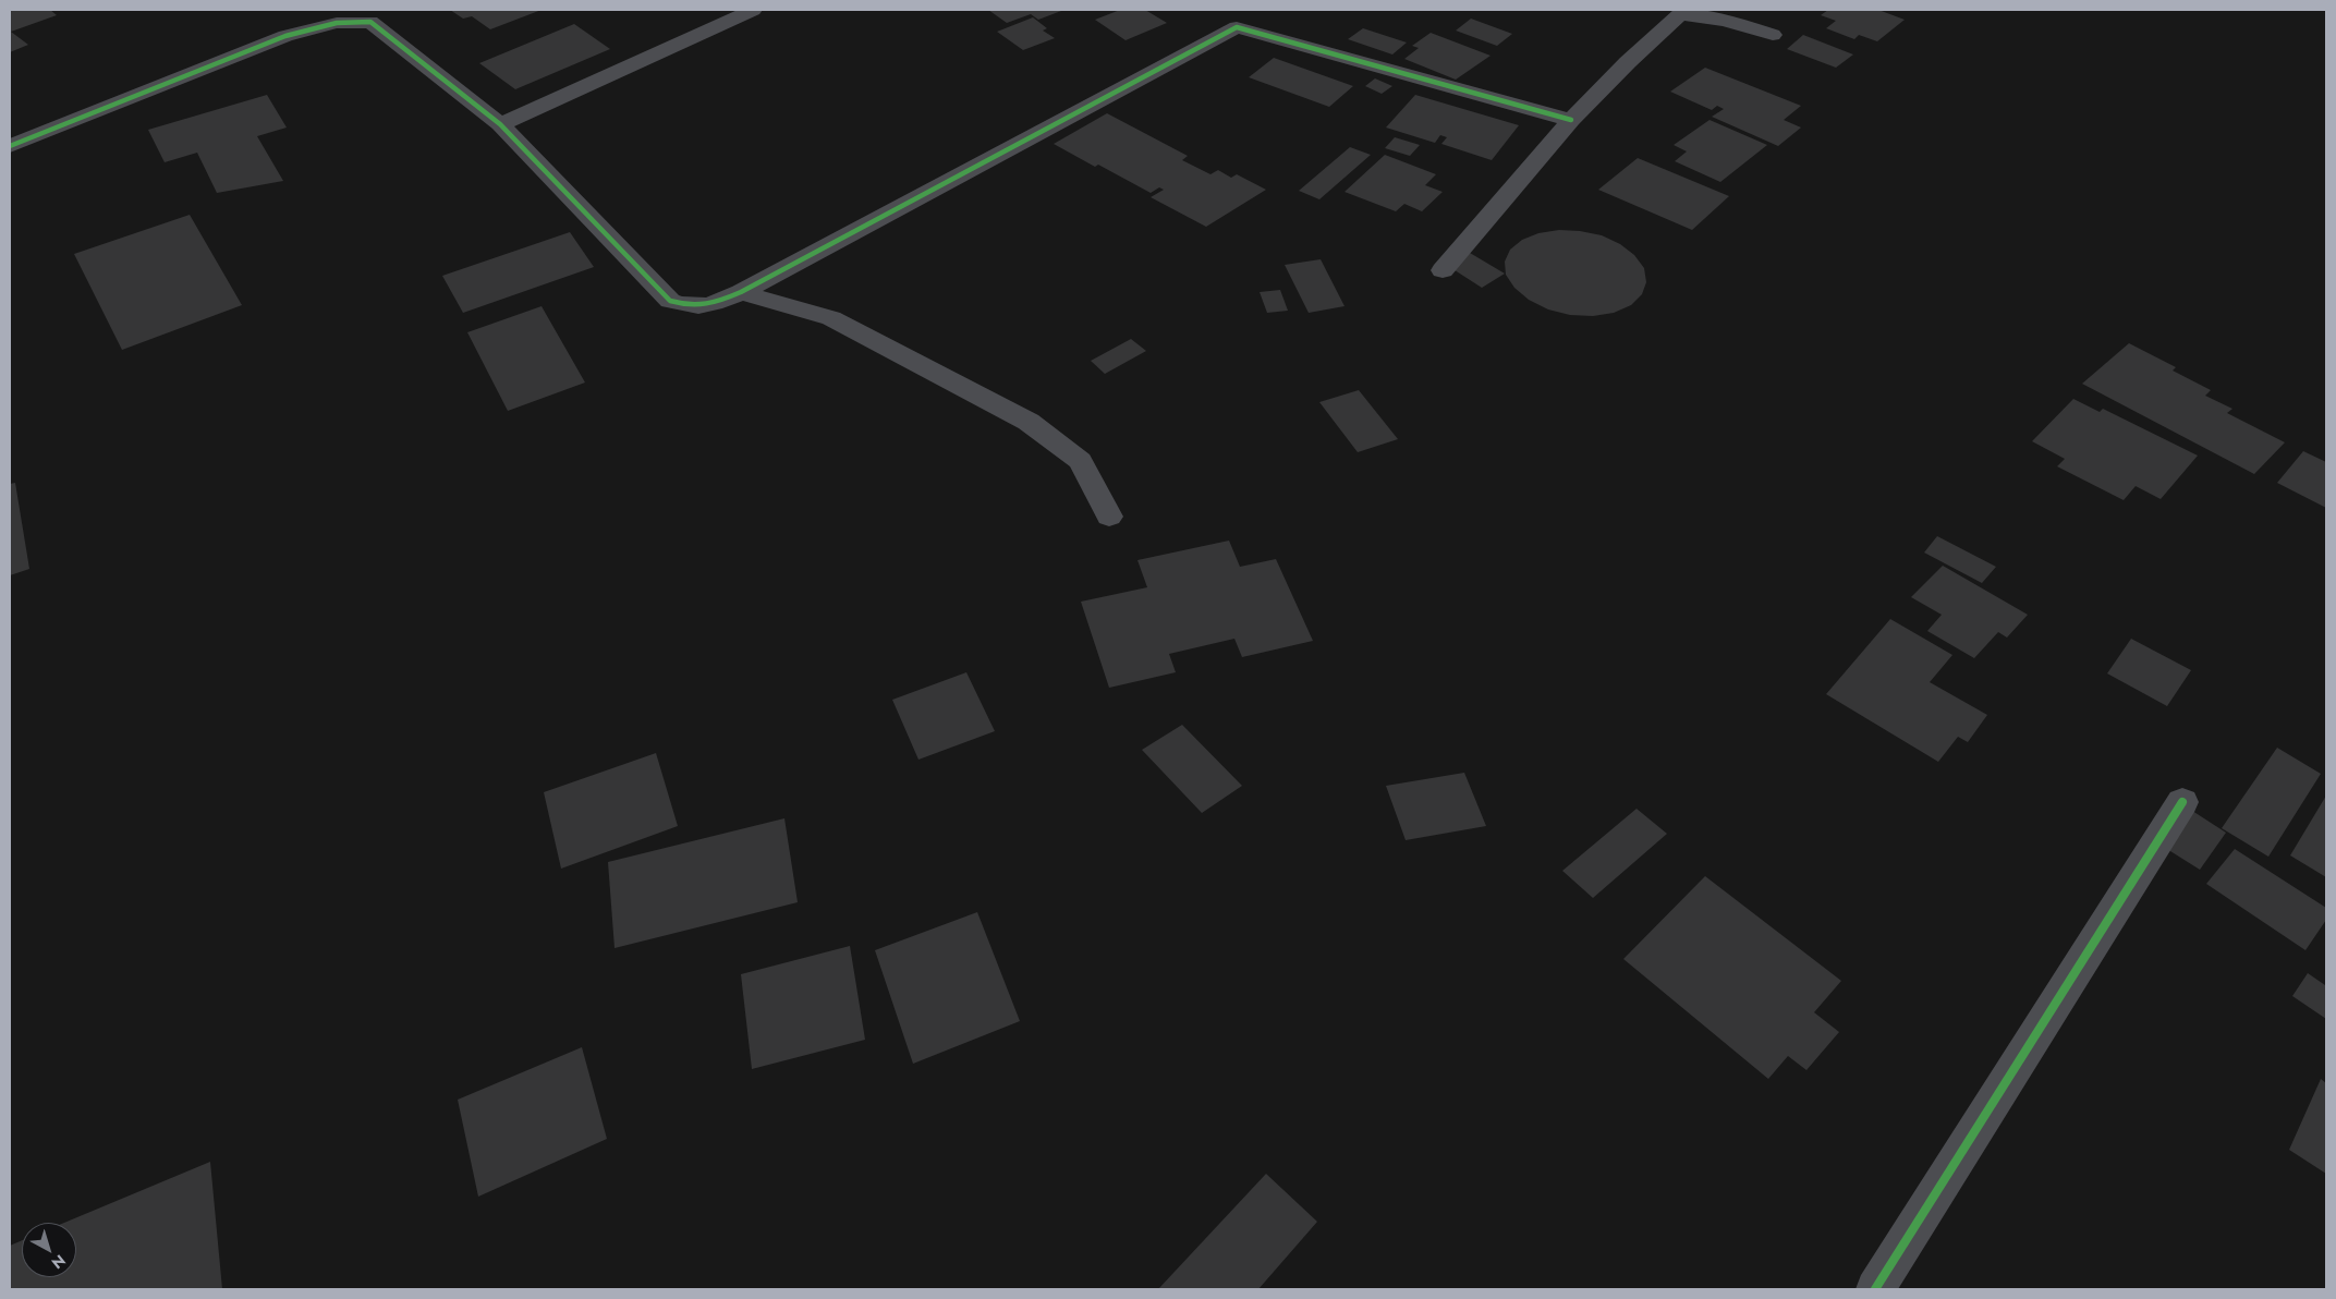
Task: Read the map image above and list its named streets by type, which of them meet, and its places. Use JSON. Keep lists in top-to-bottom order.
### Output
{
  "north": "bottom right"
}
